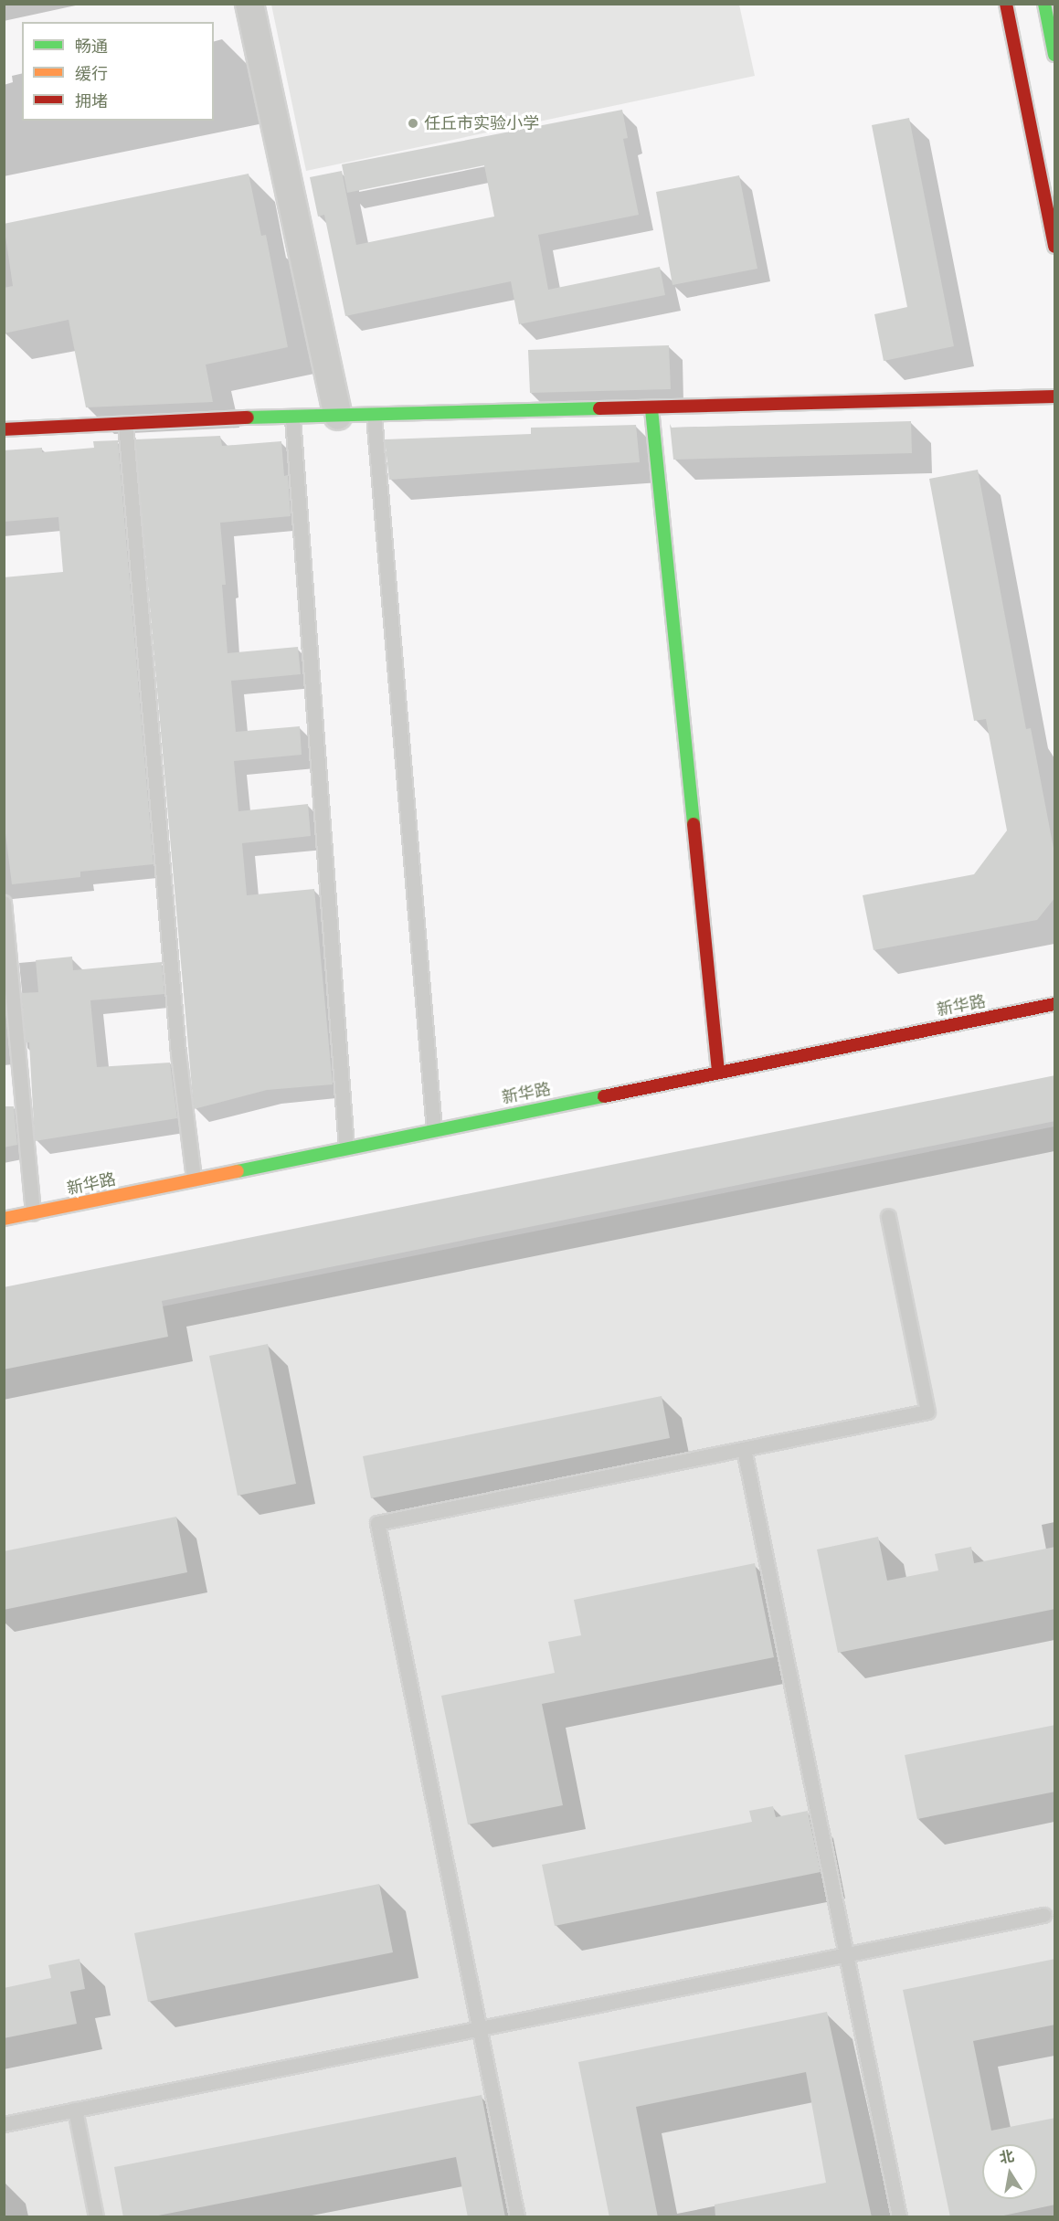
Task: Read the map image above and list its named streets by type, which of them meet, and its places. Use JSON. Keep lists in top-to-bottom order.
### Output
{
  "streets": {
    "street": ["新华路"]
  },
  "places": ["任丘市实验小学"],
  "legend": ["畅通", "缓行", "拥堵"],
  "north": "top"
}
